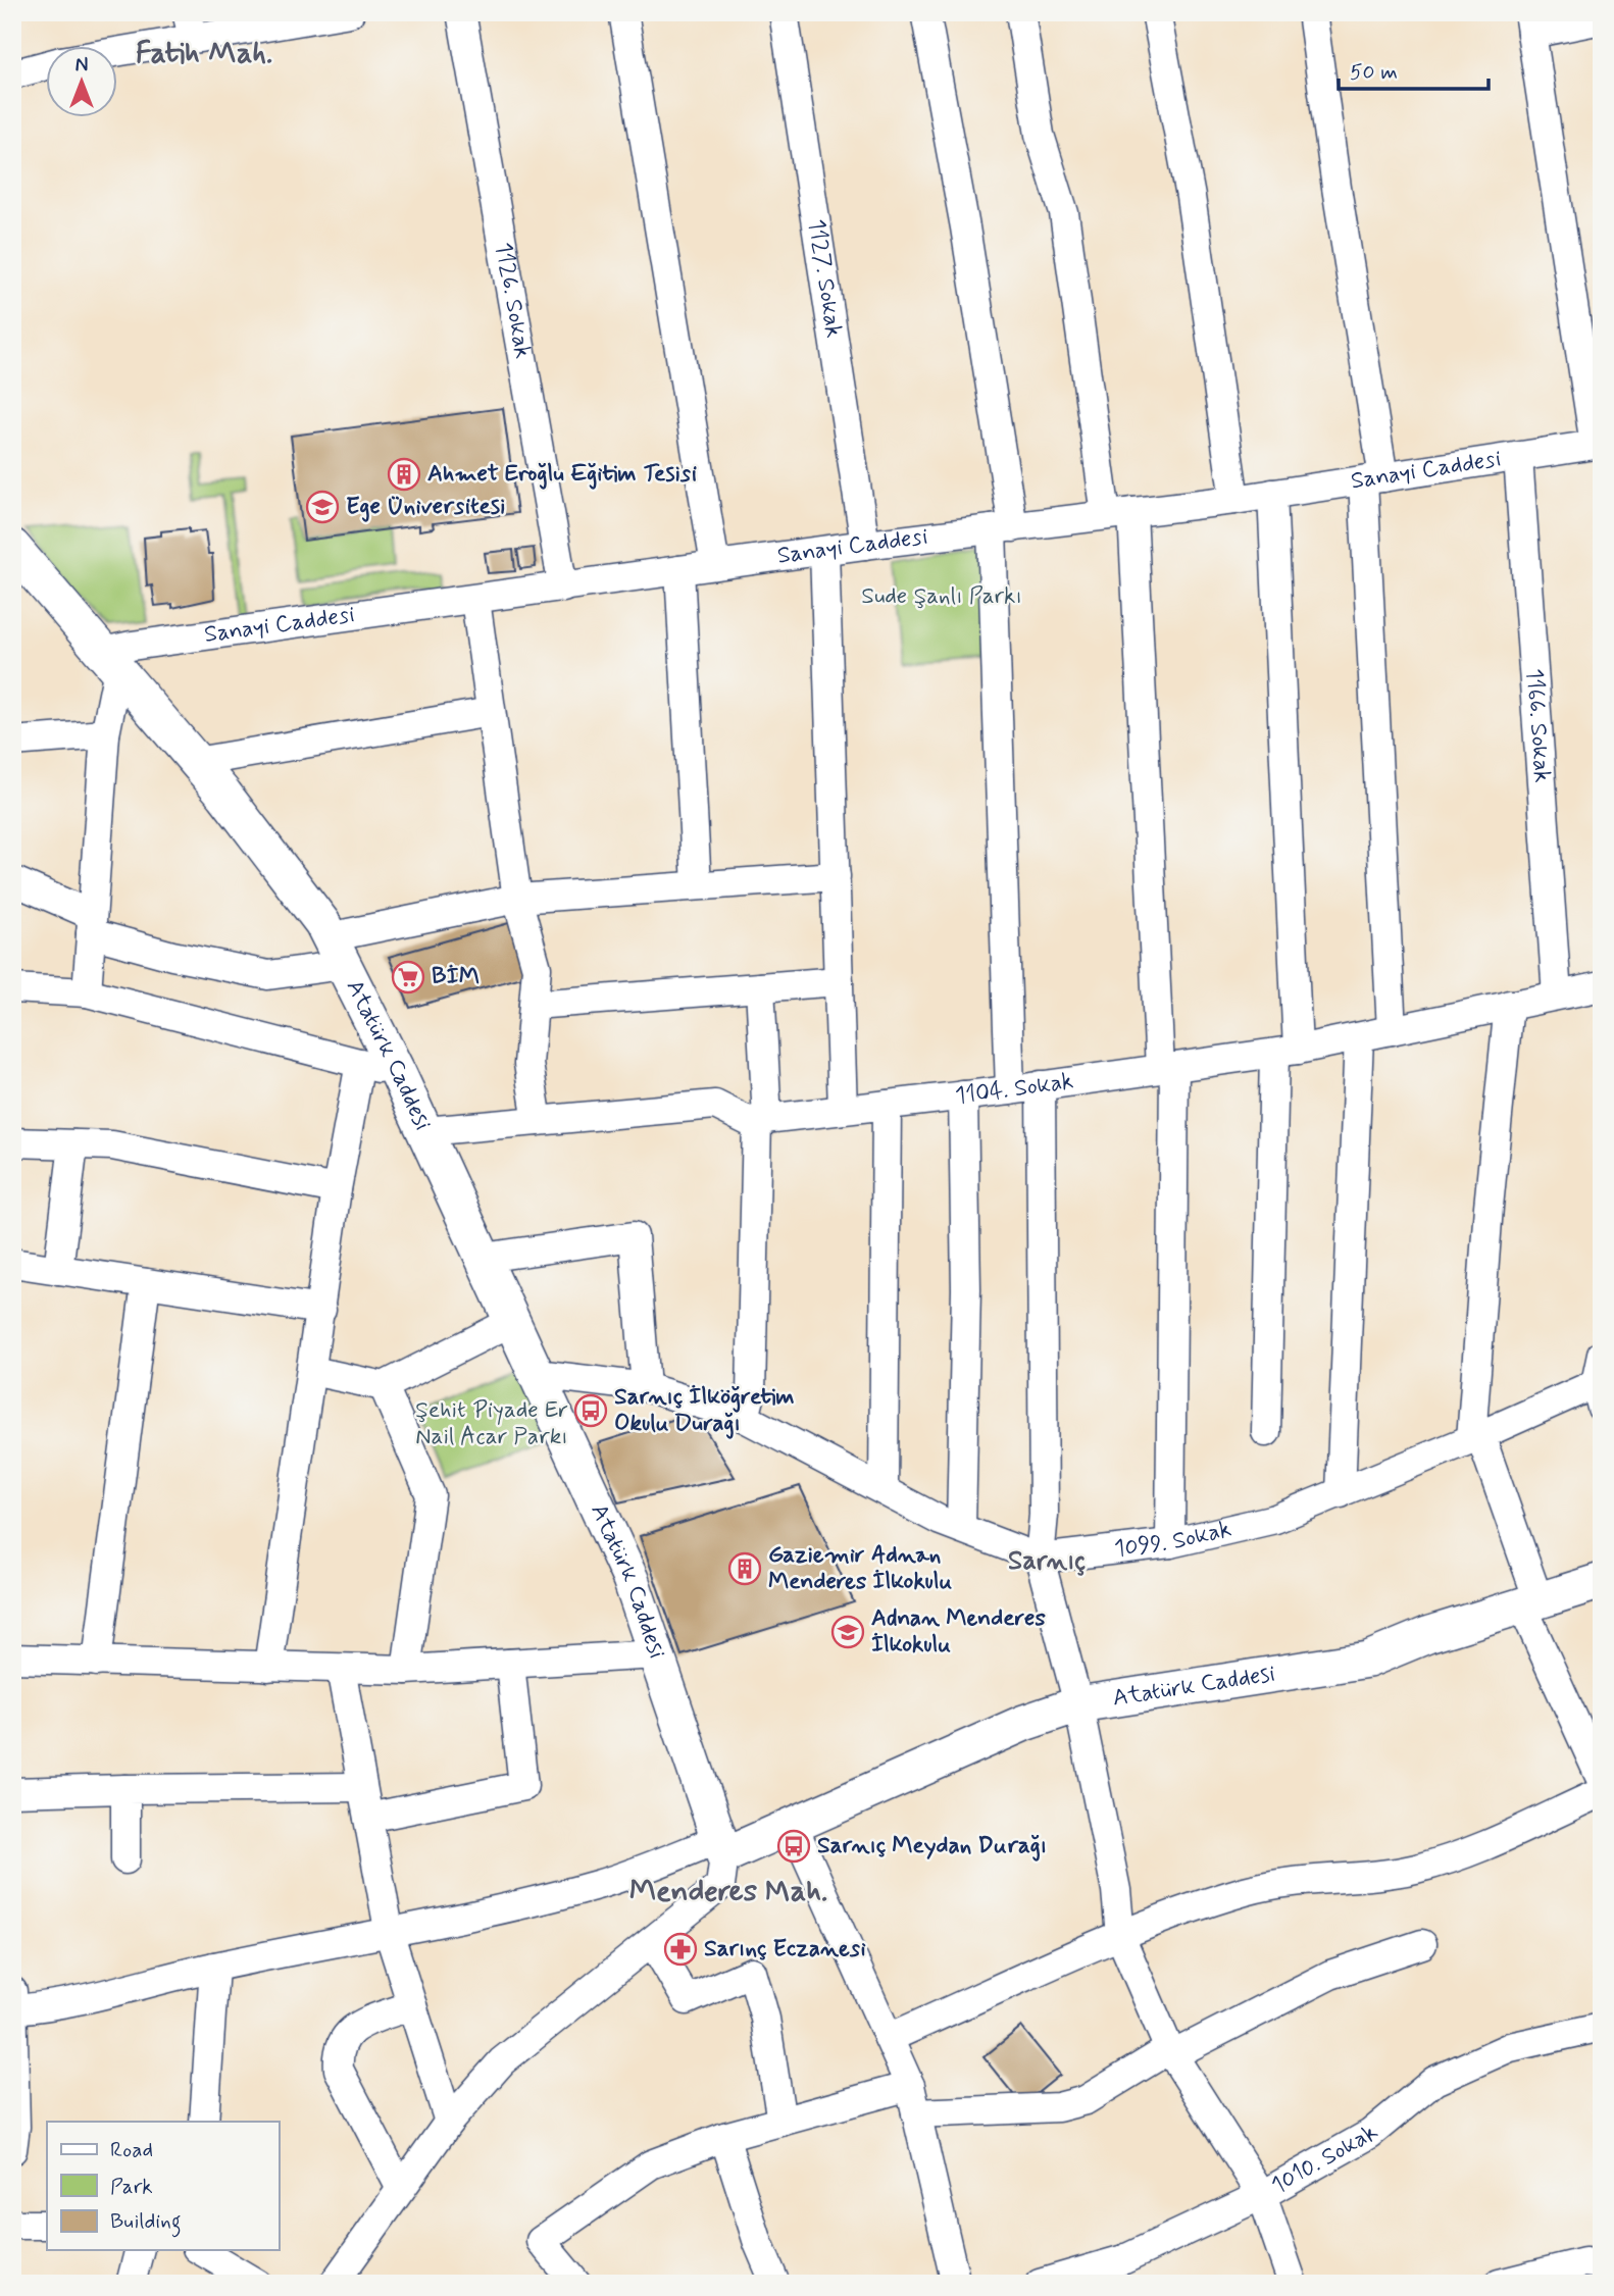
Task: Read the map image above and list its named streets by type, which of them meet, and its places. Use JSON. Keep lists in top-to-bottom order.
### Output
{
  "streets": {
    "main road": ["Atatürk Caddesi"],
    "street": [
      "1127. Sokak",
      "1126. Sokak",
      "Sanayi Caddesi",
      "1166. Sokak",
      "1104. Sokak",
      "1099. Sokak",
      "1010. Sokak"
    ]
  },
  "crossings": [
    ["1127. Sokak", "Sanayi Caddesi"],
    ["1126. Sokak", "Sanayi Caddesi"],
    ["Sanayi Caddesi", "1166. Sokak"],
    ["Sanayi Caddesi", "Atatürk Caddesi"],
    ["1166. Sokak", "1104. Sokak"],
    ["Atatürk Caddesi", "1104. Sokak"],
    ["Atatürk Caddesi", "1099. Sokak"]
  ],
  "districts": ["Fatih Mah.", "Sarnıç", "Menderes Mah."],
  "parks": ["Sude Şanlı Parkı", "Şehit Piyade Er Nail Acar Parkı"],
  "places": {
    "building": ["Ahmet Eroğlu Eğitim Tesisi", "Gaziemir Adnan Menderes İlkokulu"],
    "school or university": ["Ege Üniversitesi", "Adnan Menderes İlkokulu"],
    "supermarket": ["BİM"],
    "bus stop": ["Sarnıç İlköğretim Okulu Durağı", "Sarnıç Meydan Durağı"],
    "pharmacy": ["Sarınç Eczanesi"]
  },
  "legend": ["Road", "Park", "Building"],
  "scale_bar": "50 m",
  "north": "top"
}
